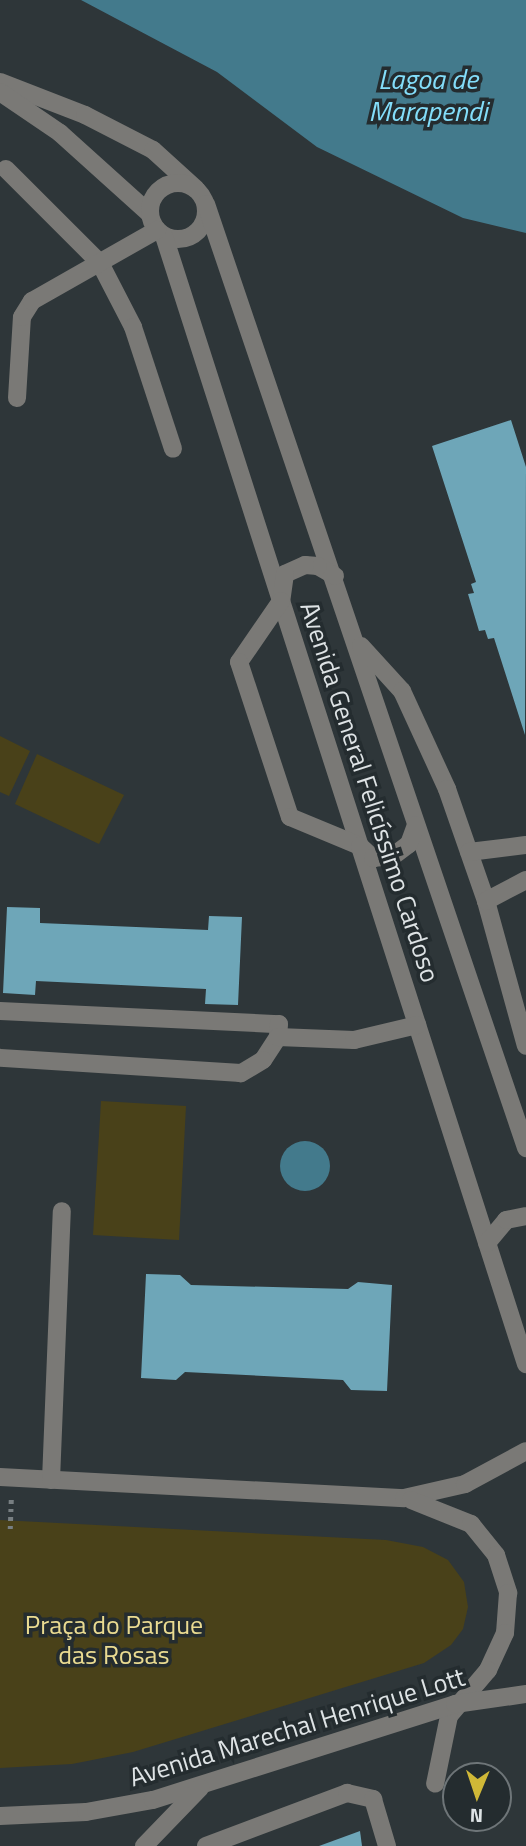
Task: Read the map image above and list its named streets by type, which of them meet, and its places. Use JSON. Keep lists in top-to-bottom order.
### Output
{
  "streets": {
    "street": ["Avenida General Felicíssimo Cardoso", "Avenida Marechal Henrique Lott"]
  },
  "water": ["Lagoa de Marapendi"],
  "parks": ["Praça do Parque das Rosas"],
  "north": "bottom"
}
